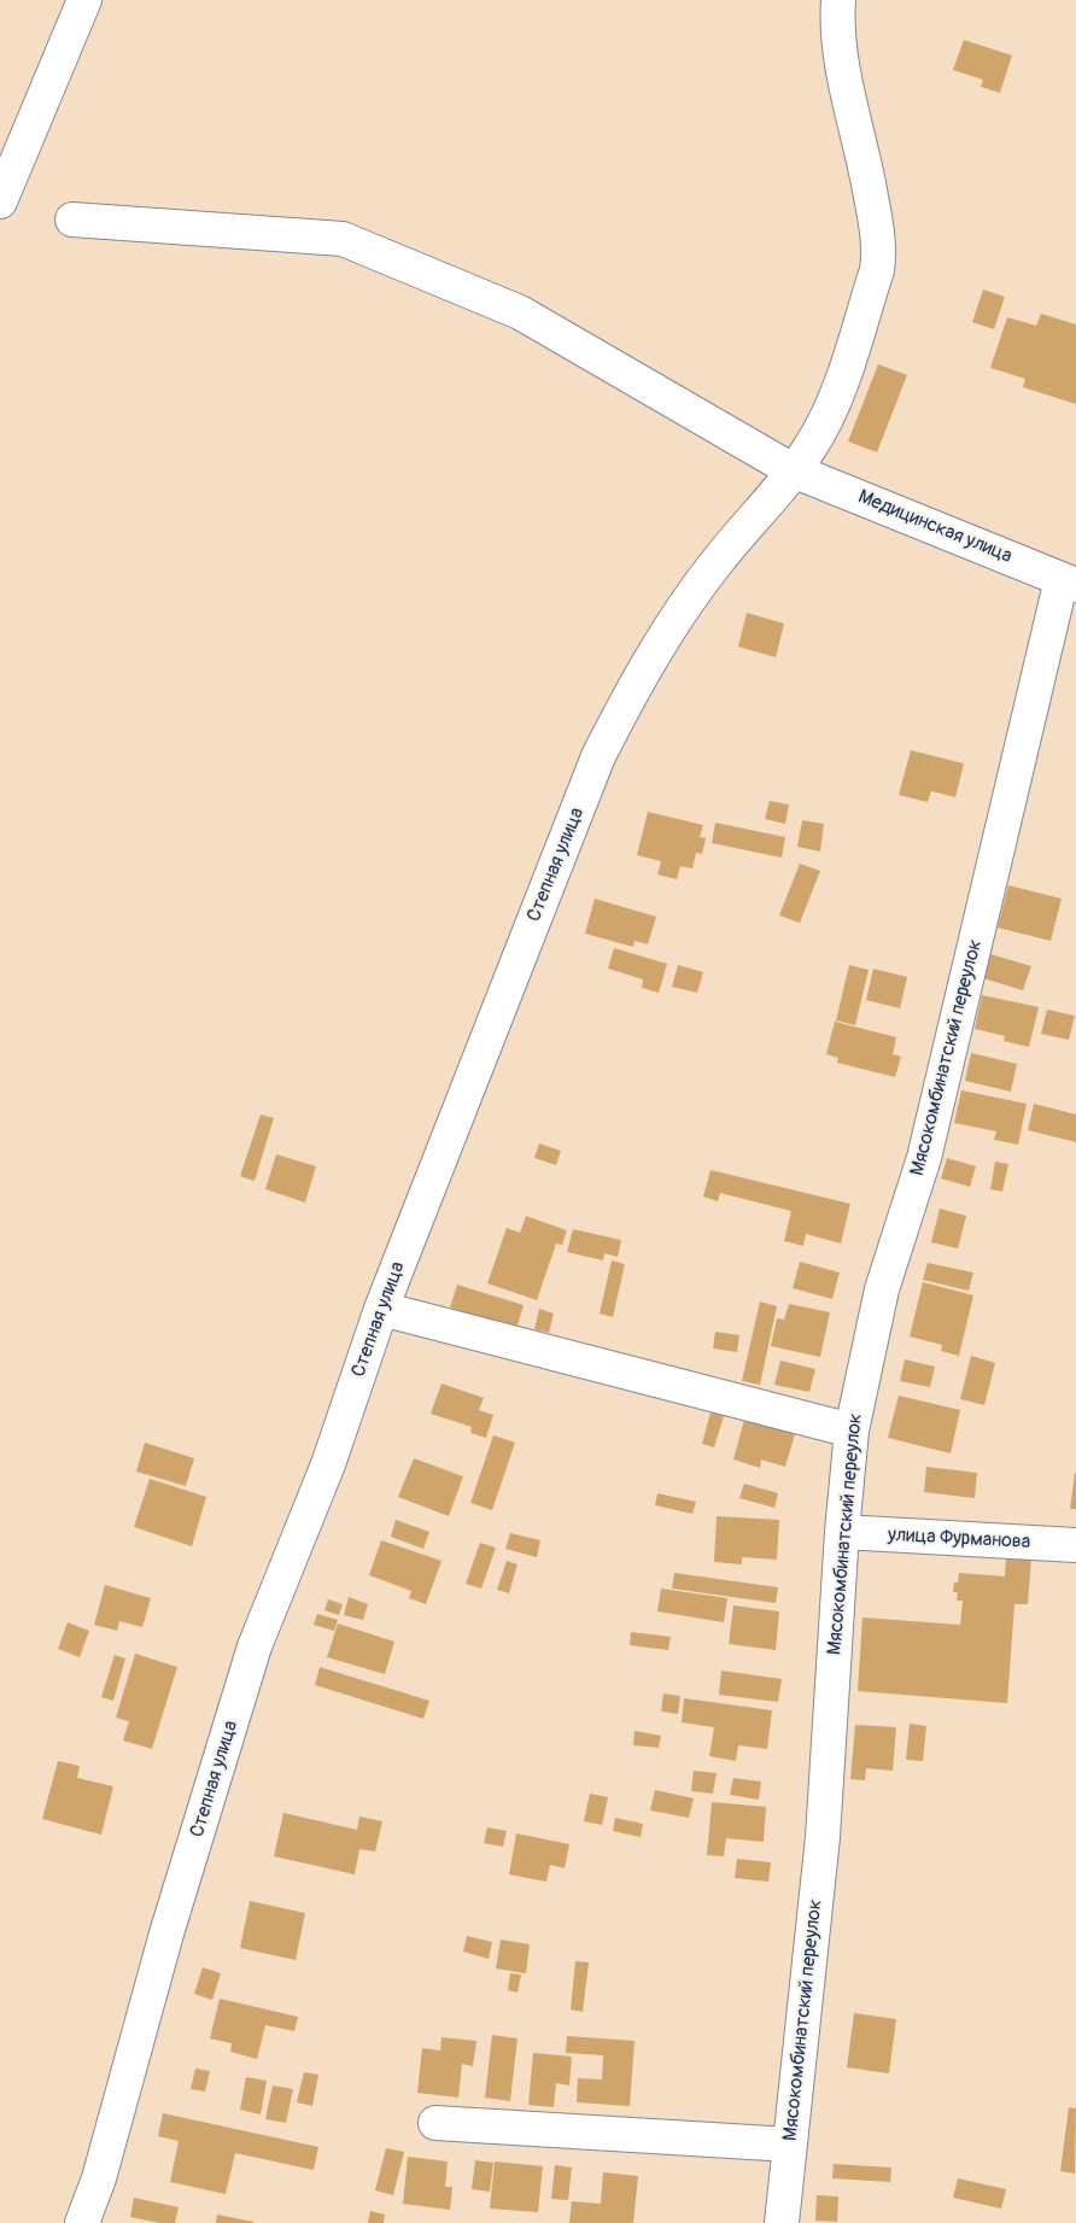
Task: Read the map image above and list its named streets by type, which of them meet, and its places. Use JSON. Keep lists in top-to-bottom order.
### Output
{
  "streets": {
    "street": [
      "Медицинская улица",
      "Степная улица",
      "Мясокомбинатский переулок",
      "улица Фурманова"
    ]
  },
  "crossings": [
    ["Медицинская улица", "Степная улица"],
    ["Медицинская улица", "Мясокомбинатский переулок"],
    ["Мясокомбинатский переулок", "улица Фурманова"]
  ]
}
